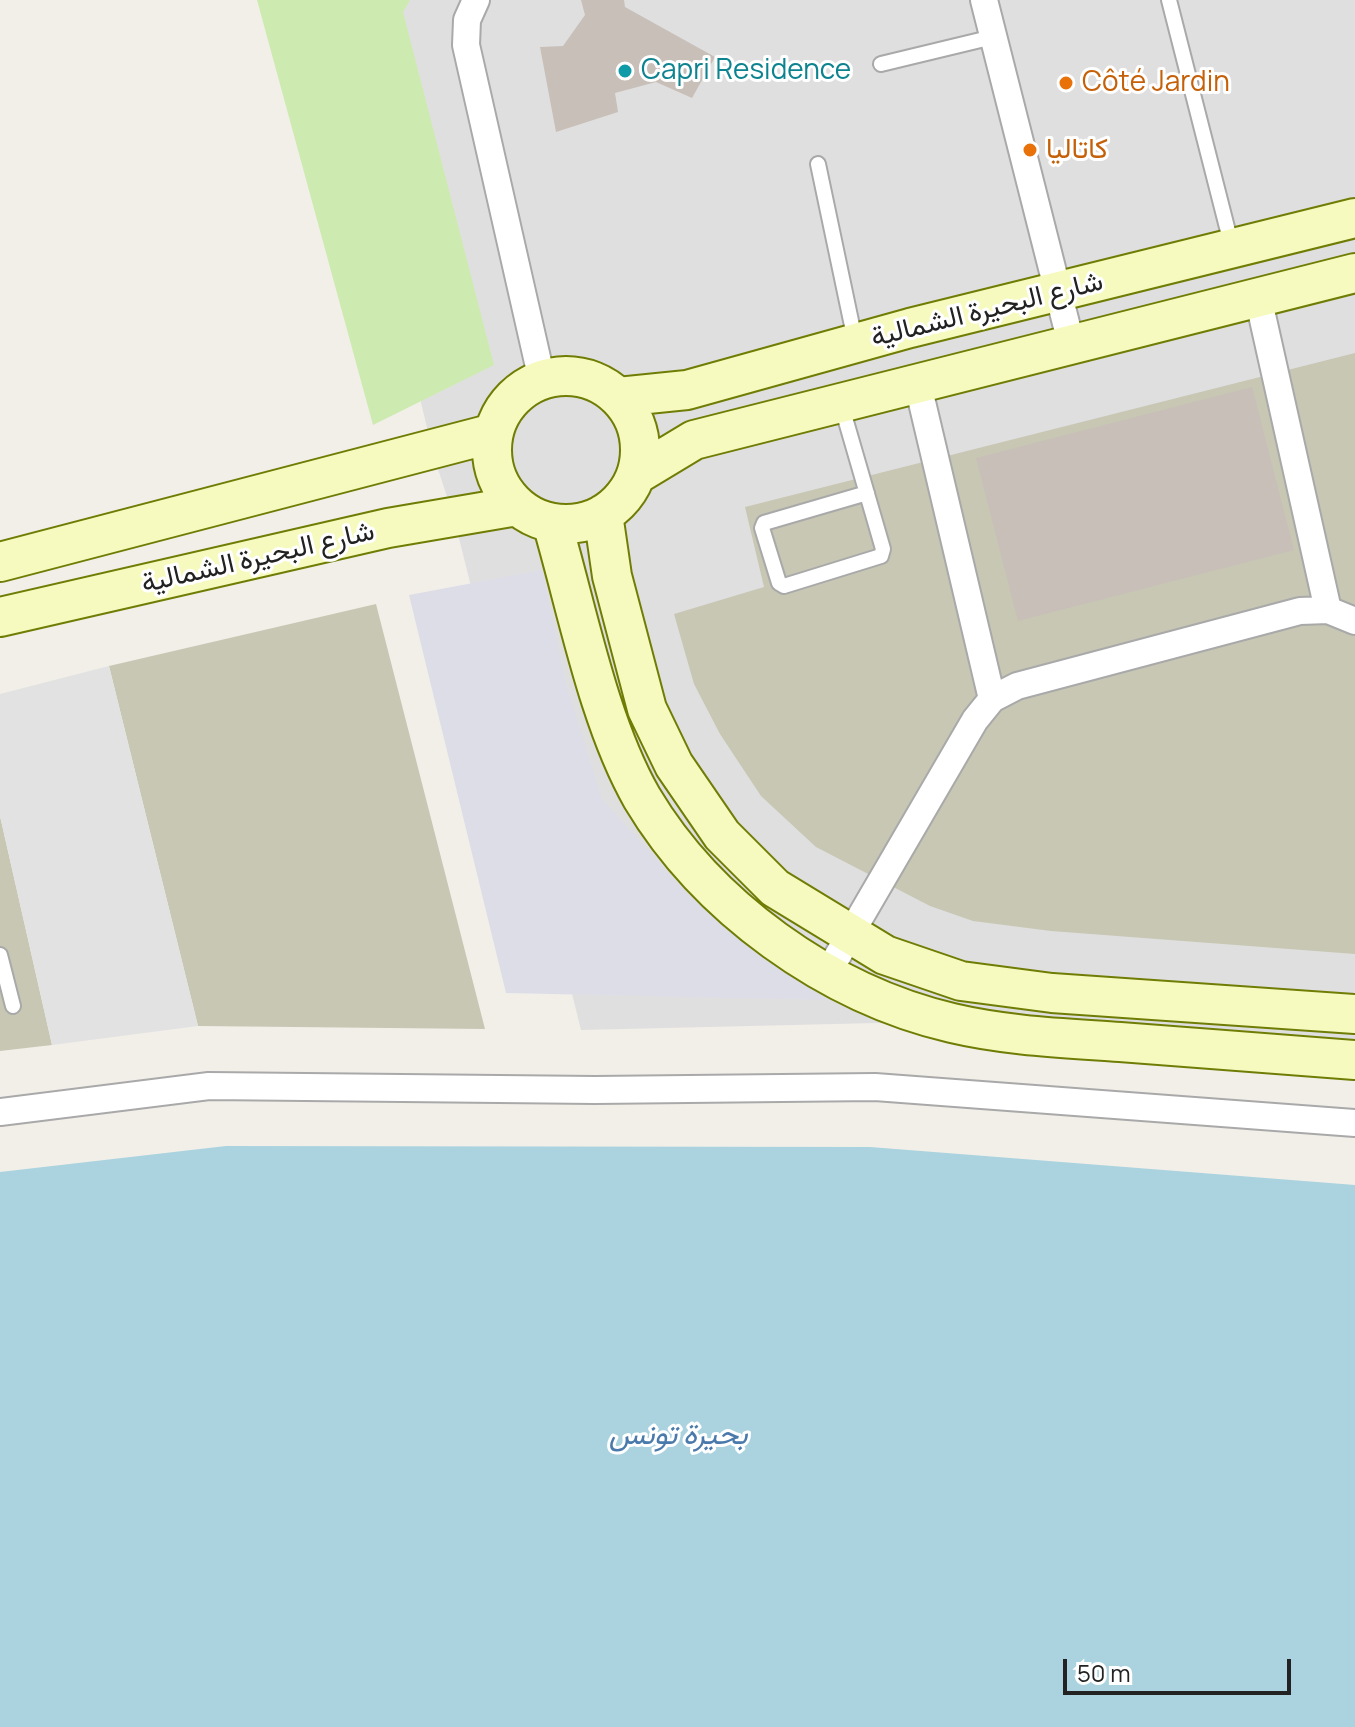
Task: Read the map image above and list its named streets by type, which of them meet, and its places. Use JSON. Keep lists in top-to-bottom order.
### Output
{
  "streets": {
    "main road": ["شارع البحيرة الشمالية"]
  },
  "water": ["بحيرة تونس"],
  "places": ["Capri Residence", "Côté Jardin", "كاتاليا"],
  "scale_bar": "50 m"
}
